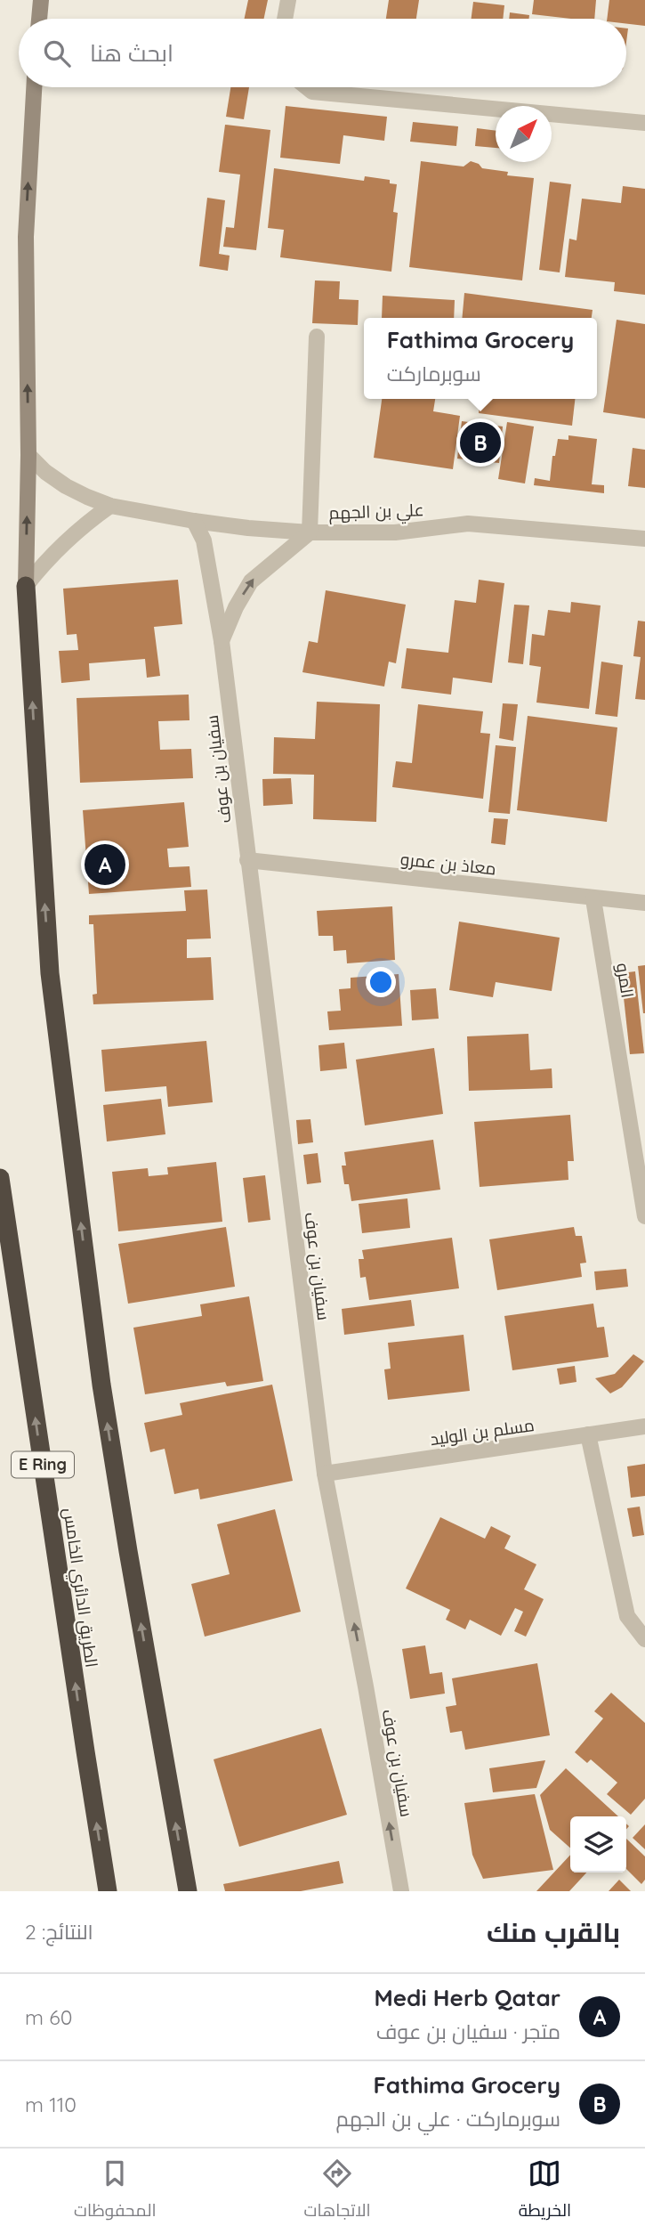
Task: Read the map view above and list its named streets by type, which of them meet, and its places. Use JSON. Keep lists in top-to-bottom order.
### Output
{
  "streets": {
    "highway": ["E Ring", "الطريق الدائري الخامس"],
    "street": [
      "علي بن الجهم",
      "سفيان بن عوف",
      "معاذ بن عمرو",
      "المرو",
      "مسلم بن الوليد"
    ]
  },
  "crossings": [
    ["علي بن الجهم", "سفيان بن عوف"],
    ["سفيان بن عوف", "معاذ بن عمرو"],
    ["سفيان بن عوف", "مسلم بن الوليد"],
    ["معاذ بن عمرو", "المرو"]
  ],
  "north": "top right",
  "page": {
    "search": "ابحث هنا",
    "popup": ["Fathima Grocery", "سوبرماركت"],
    "pins": ["B", "A"],
    "heading": ["بالقرب منك", "النتائج: 2"],
    "list": [
      {
        "mark": "A",
        "name": "Medi Herb Qatar",
        "note": "متجر · سفيان بن عوف",
        "value": "60 m"
      },
      {
        "mark": "B",
        "name": "Fathima Grocery",
        "note": "سوبرماركت · علي بن الجهم",
        "value": "110 m"
      }
    ],
    "nav": ["الخريطة", "الاتجاهات", "المحفوظات"]
  }
}
